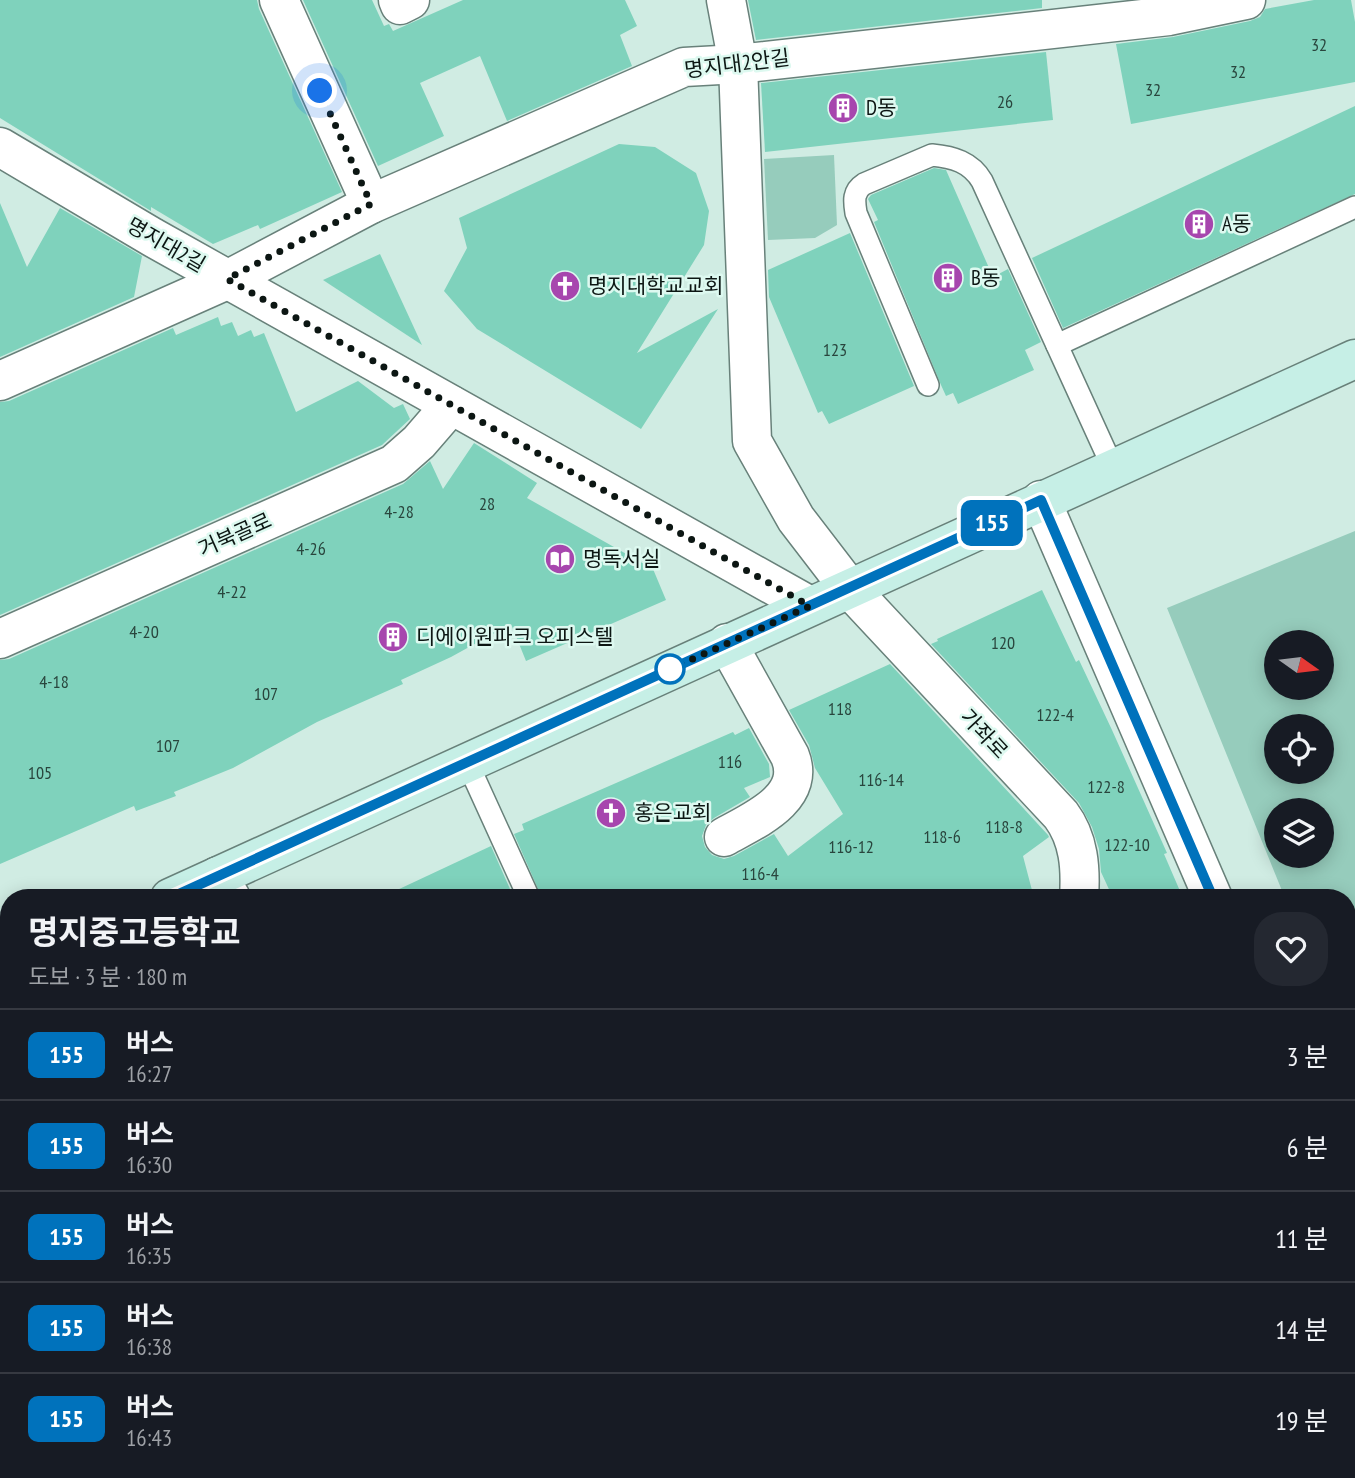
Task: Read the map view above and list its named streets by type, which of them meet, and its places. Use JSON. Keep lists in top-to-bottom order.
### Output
{
  "streets": {
    "street": [
      "명지대2안길",
      "명지대2길",
      "거북골로",
      "가좌로"
    ]
  },
  "crossings": [
    ["명지대2안길", "명지대2길"],
    ["명지대2안길", "가좌로"],
    ["명지대2길", "거북골로"]
  ],
  "places": {
    "building": [
      "D동",
      "A동",
      "B동",
      "디에이원파크 오피스텔"
    ],
    "church": ["명지대학교교회", "홍은교회"],
    "library": ["명독서실"]
  },
  "lines": ["bus line 155"],
  "house_numbers": [
    "32",
    "32",
    "32",
    "26",
    "123",
    "28",
    "4-28",
    "4-26",
    "4-22",
    "4-20",
    "120",
    "4-18",
    "107",
    "118",
    "122-4",
    "107",
    "116",
    "105",
    "116-14",
    "122-8",
    "118-8",
    "118-6",
    "122-10",
    "116-12",
    "116-4"
  ],
  "north": "right",
  "page": {
    "on_map": "155",
    "heading": ["명지중고등학교", "도보 · 3 분 · 180 m"],
    "list": [
      {
        "mark": "155",
        "name": "버스",
        "note": "16:27",
        "value": "3 분"
      },
      {
        "mark": "155",
        "name": "버스",
        "note": "16:30",
        "value": "6 분"
      },
      {
        "mark": "155",
        "name": "버스",
        "note": "16:35",
        "value": "11 분"
      },
      {
        "mark": "155",
        "name": "버스",
        "note": "16:38",
        "value": "14 분"
      },
      {
        "mark": "155",
        "name": "버스",
        "note": "16:43",
        "value": "19 분"
      }
    ]
  }
}
